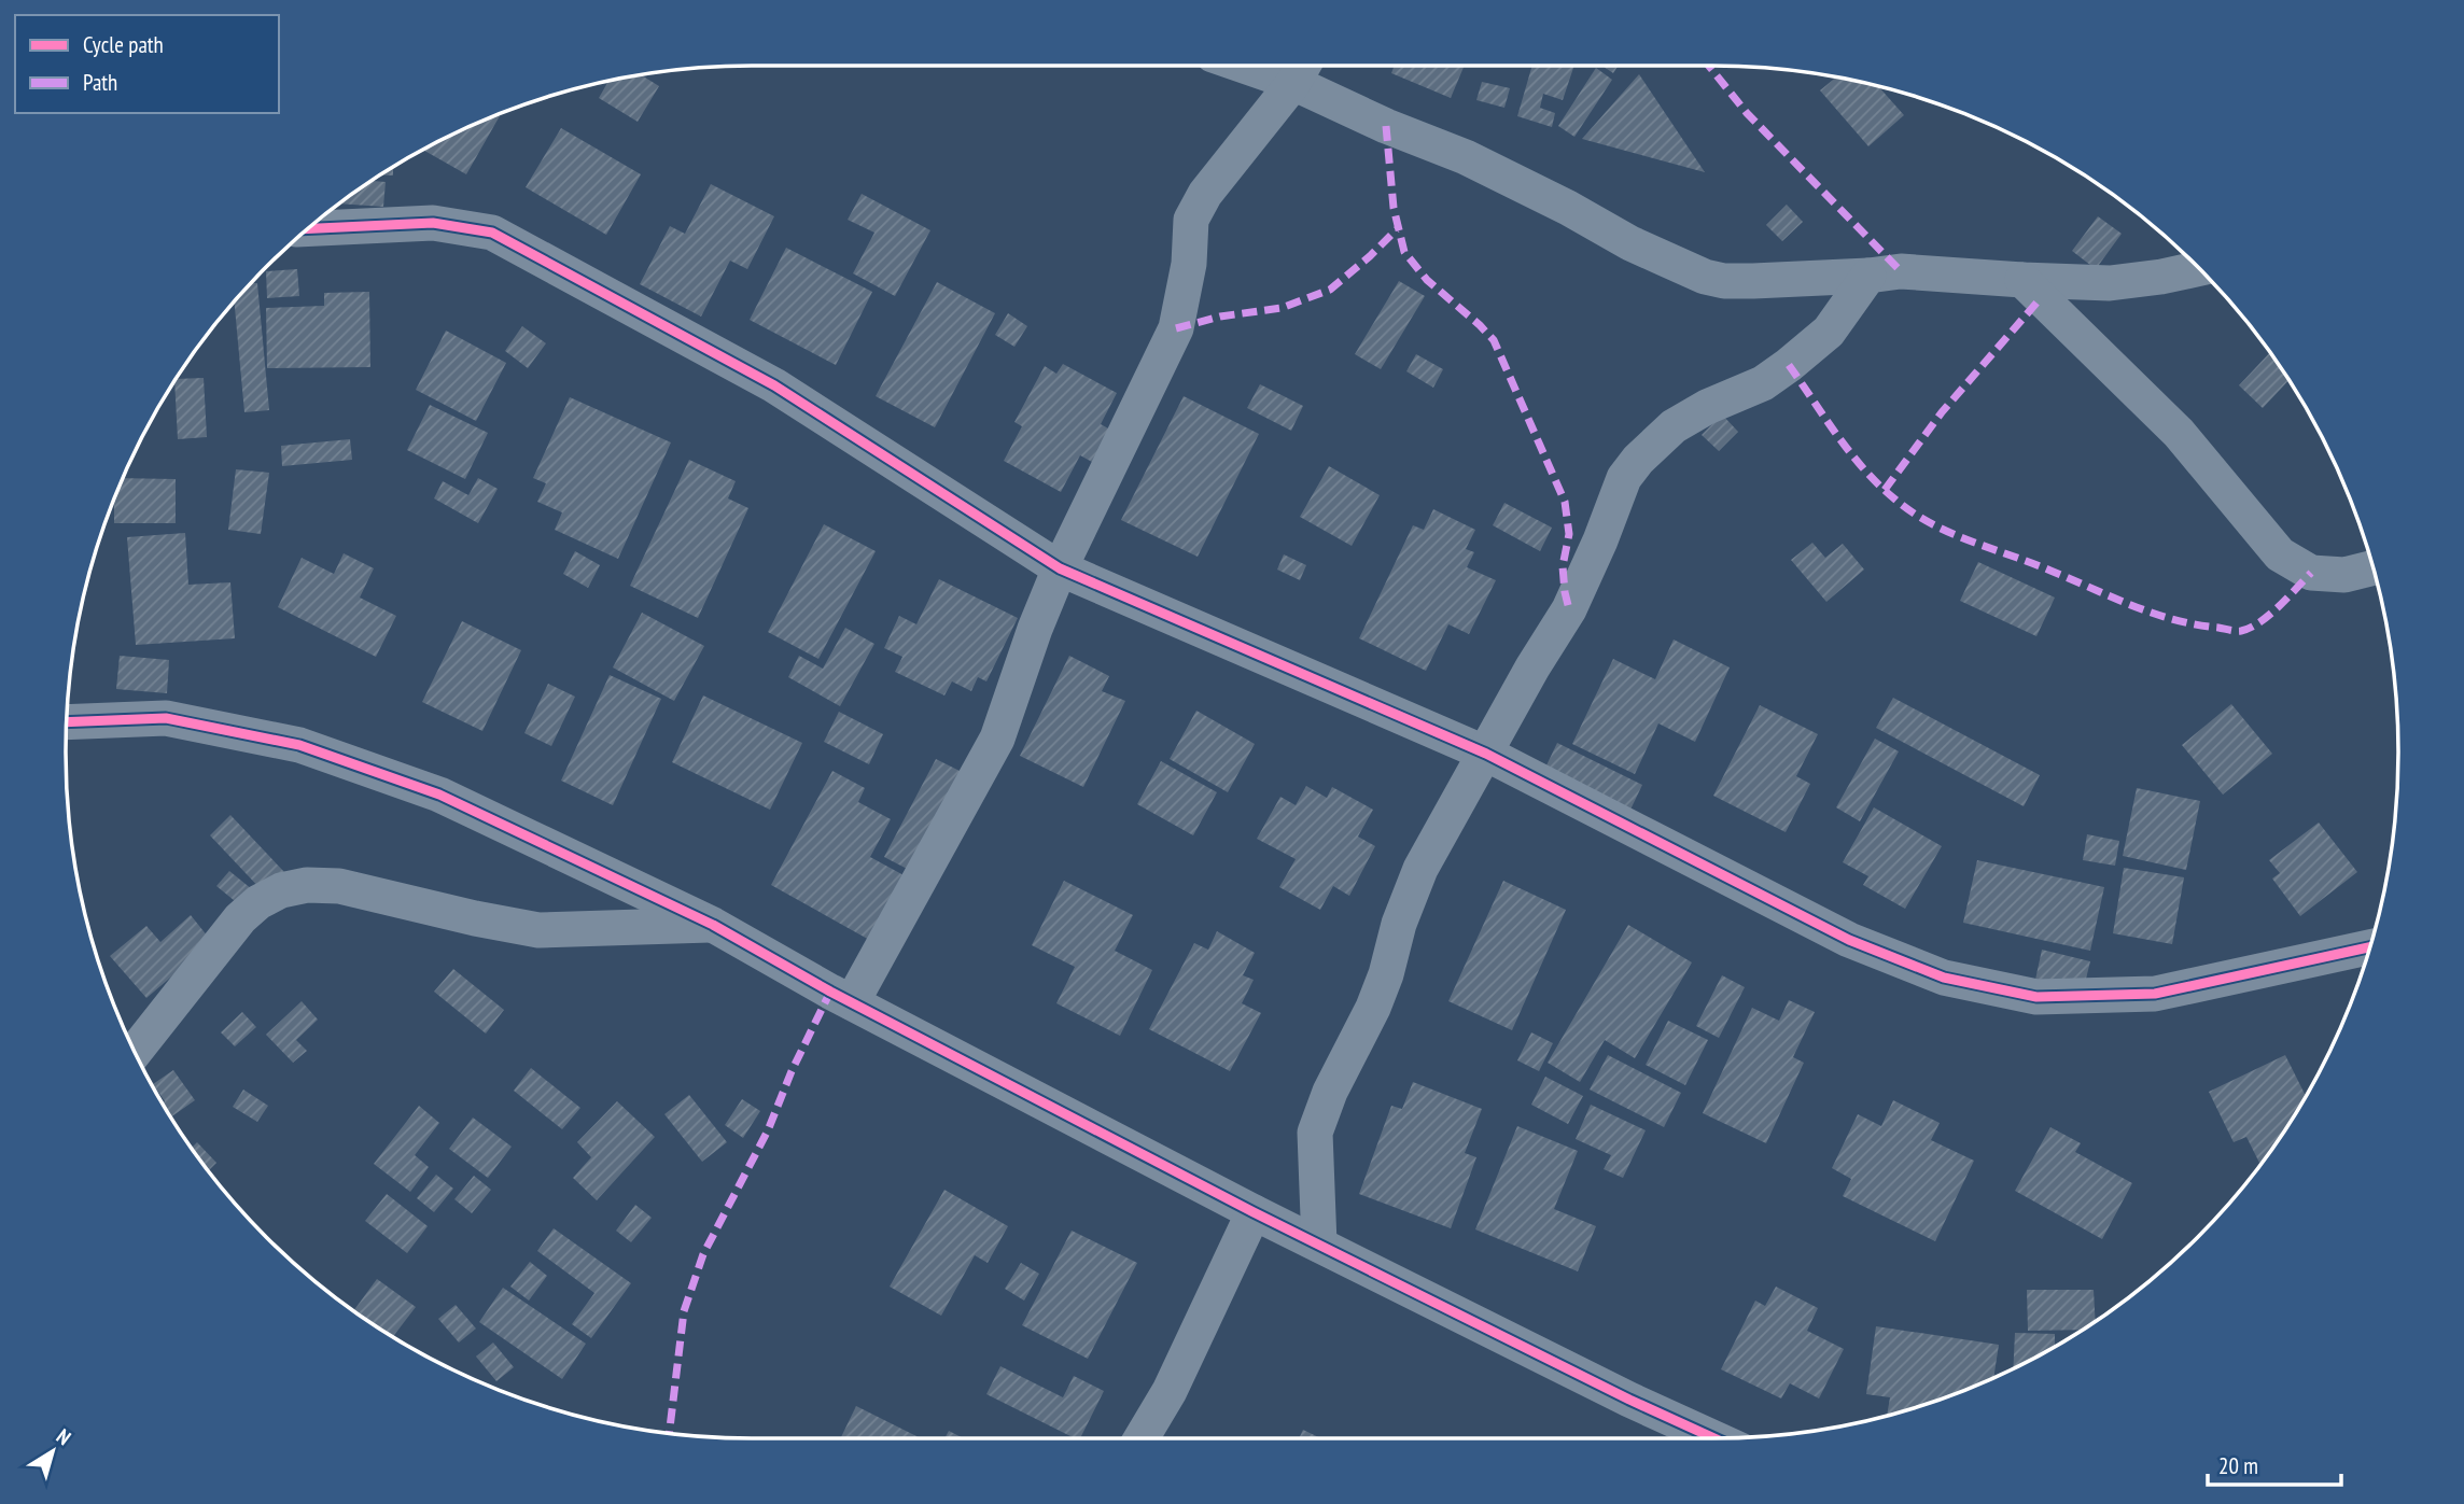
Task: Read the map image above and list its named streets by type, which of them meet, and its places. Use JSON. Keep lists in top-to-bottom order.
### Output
{
  "legend": ["Cycle path", "Path"],
  "scale_bar": "20 m",
  "north": "top right"
}
